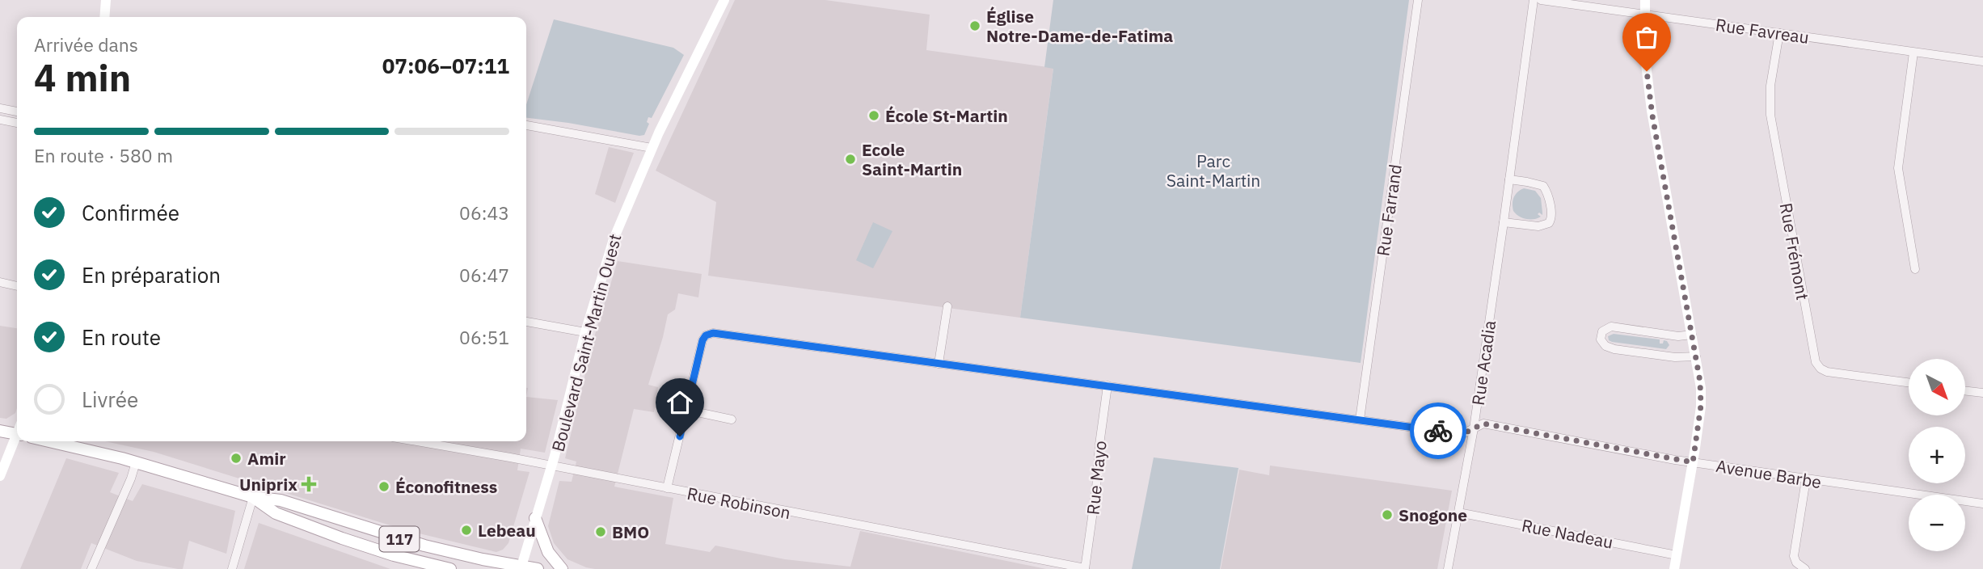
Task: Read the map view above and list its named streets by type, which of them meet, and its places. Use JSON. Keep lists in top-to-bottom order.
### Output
{
  "streets": {
    "main road": ["117"],
    "street": [
      "Rue Favreau",
      "Rue Farrand",
      "Rue Frémont",
      "Boulevard Saint-Martin Ouest",
      "Rue Acadia",
      "Avenue Barbe",
      "Rue Mayo",
      "Rue Robinson",
      "Rue Nadeau"
    ]
  },
  "crossings": [
    ["Rue Favreau", "Rue Frémont"],
    ["Rue Farrand", "Avenue Barbe"],
    ["Boulevard Saint-Martin Ouest", "Rue Robinson"],
    ["Boulevard Saint-Martin Ouest", "117"],
    ["Rue Acadia", "Avenue Barbe"],
    ["Rue Acadia", "Rue Nadeau"],
    ["Avenue Barbe", "Rue Mayo"],
    ["Avenue Barbe", "Rue Robinson"],
    ["Rue Mayo", "Rue Robinson"]
  ],
  "parks": ["Parc Saint-Martin"],
  "places": {
    "other": [
      "Église Notre-Dame-de-Fatima",
      "École St-Martin",
      "Ecole Saint-Martin",
      "Amir",
      "Éconofitness",
      "Snogone",
      "Lebeau",
      "BMO"
    ],
    "health": ["Uniprix"]
  },
  "north": "bottom right",
  "page": {
    "heading": ["4 min", "Arrivée dans", "07:06–07:11"],
    "bar": "En route · 580 m",
    "list": [
      ["Confirmée", "06:43"],
      ["En préparation", "06:47"],
      ["En route", "06:51"],
      "Livrée"
    ],
    "map_buttons": ["+", "−"]
  }
}
